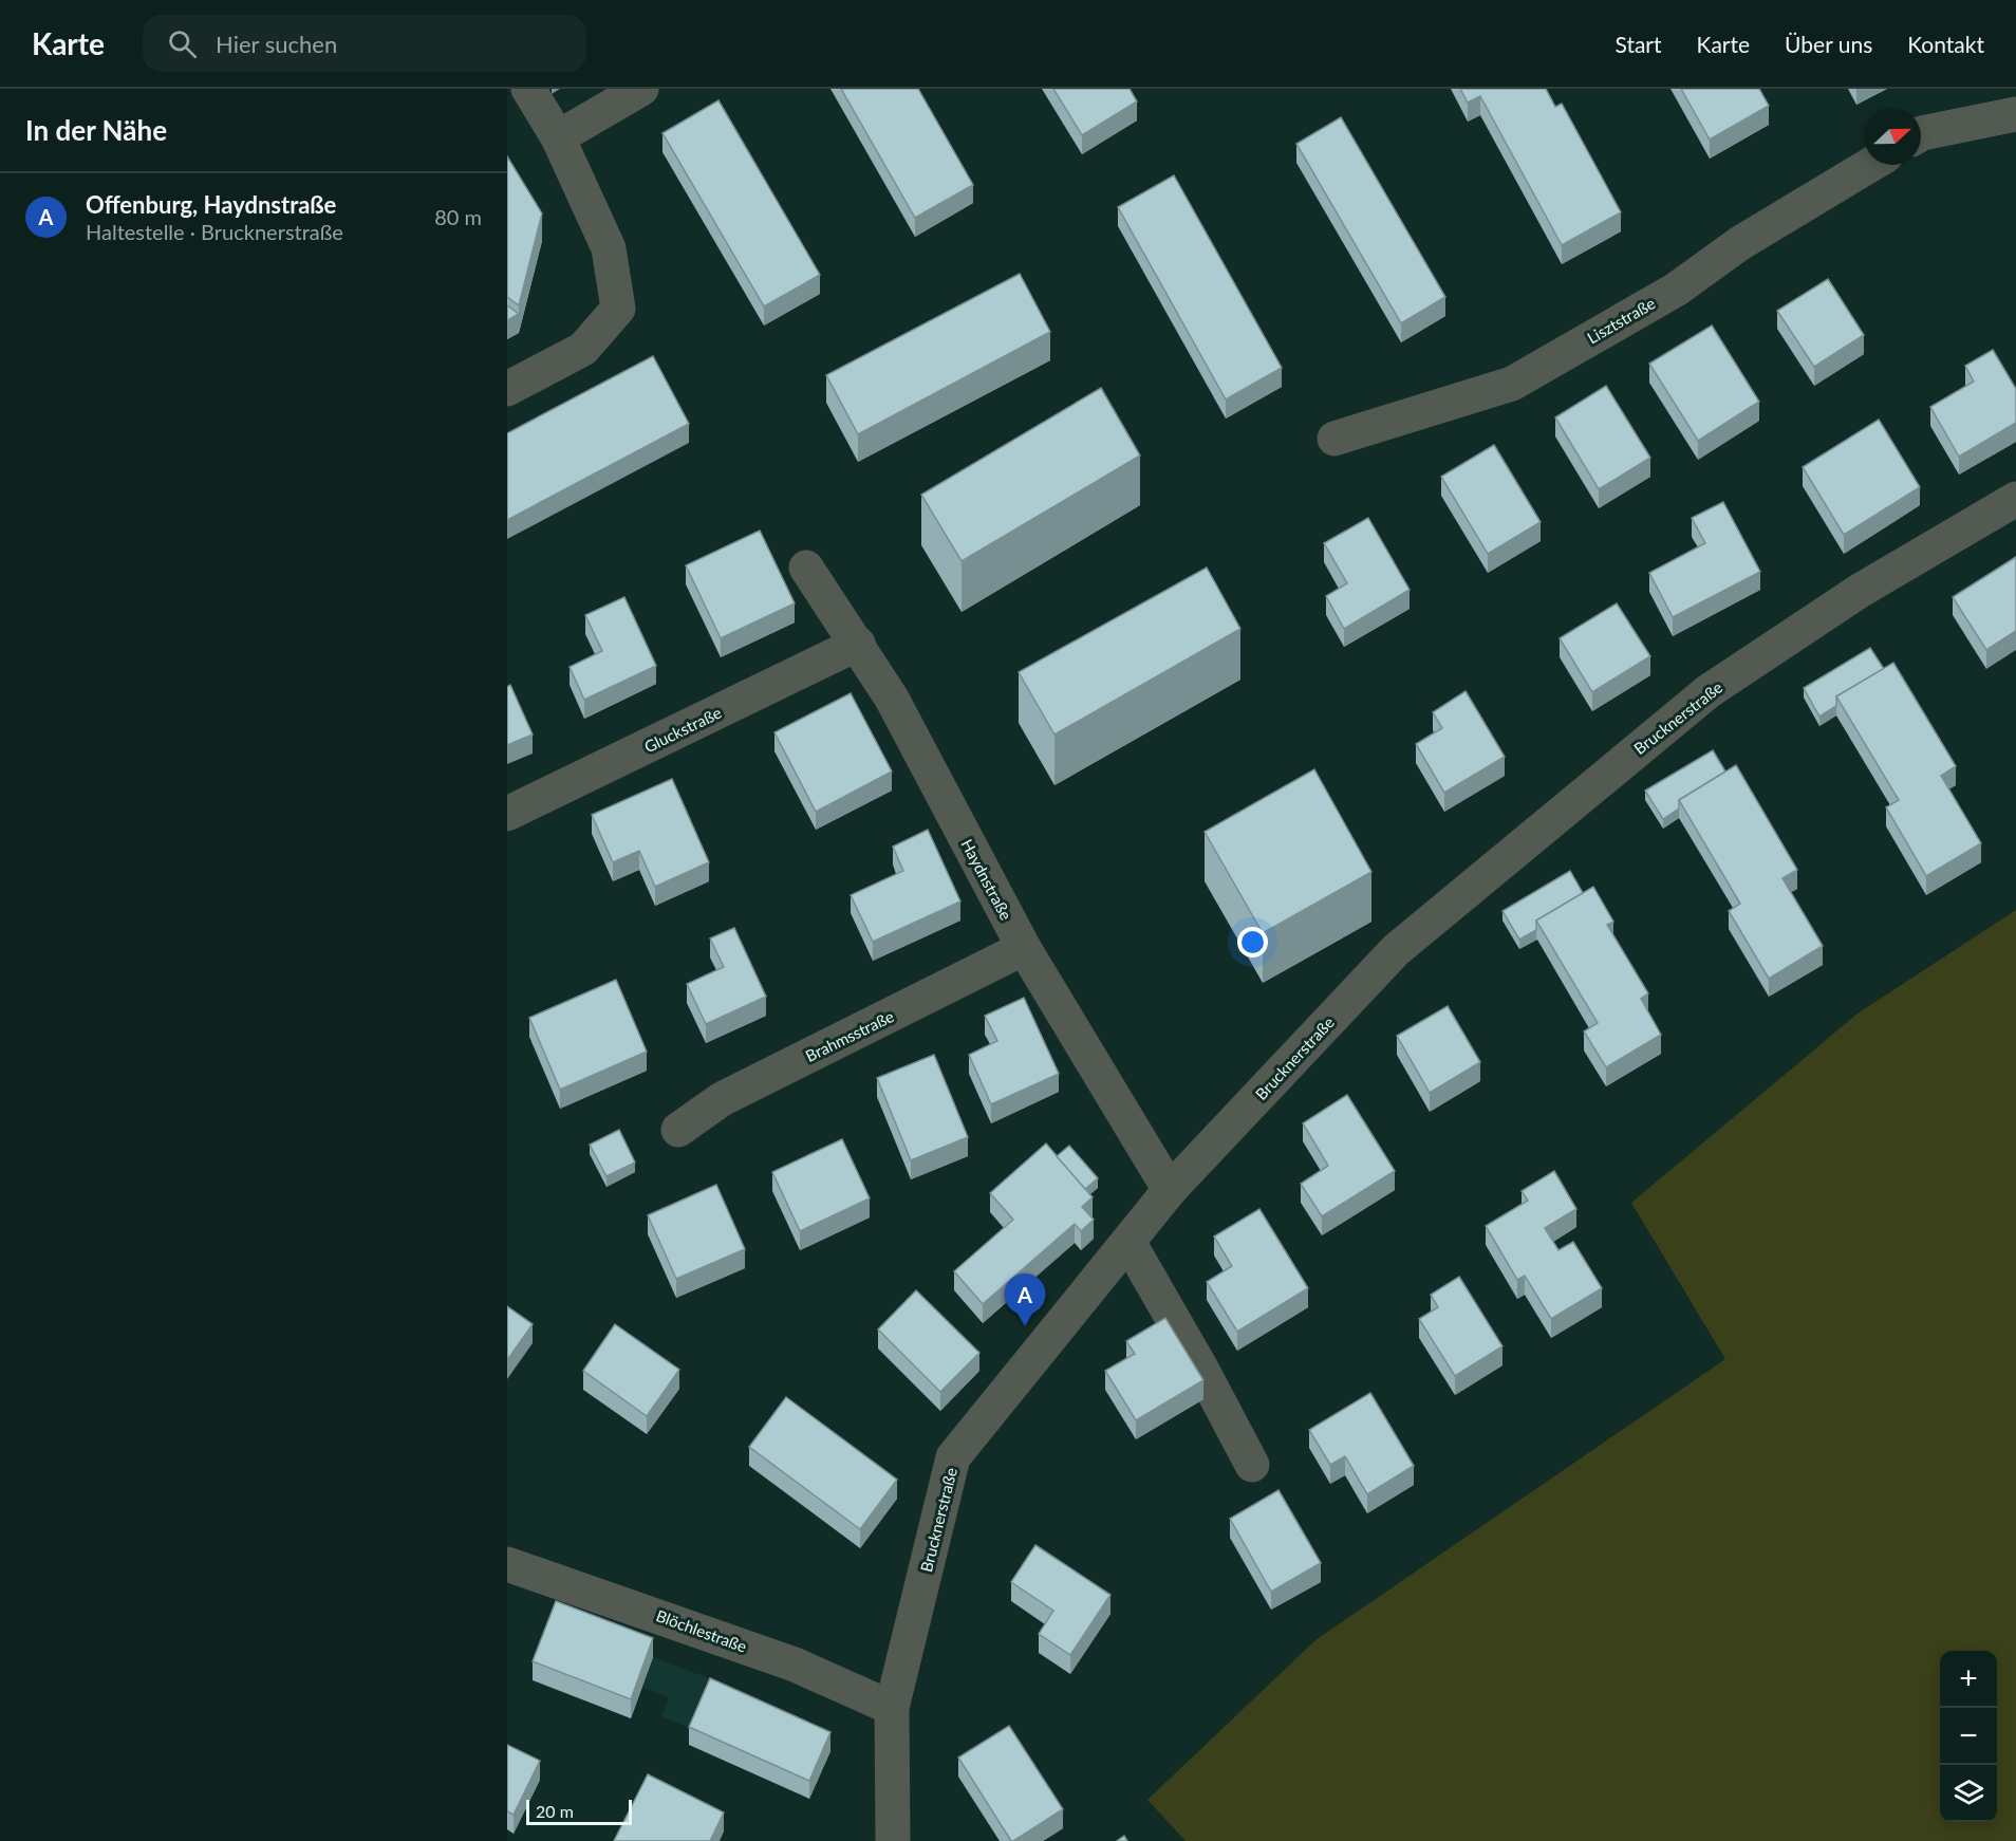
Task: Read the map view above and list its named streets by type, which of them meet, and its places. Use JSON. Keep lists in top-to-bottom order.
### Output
{
  "streets": {
    "street": [
      "Lisztstraße",
      "Brucknerstraße",
      "Gluckstraße",
      "Haydnstraße",
      "Brahmsstraße",
      "Blöchlestraße"
    ]
  },
  "crossings": [
    ["Brucknerstraße", "Haydnstraße"],
    ["Brucknerstraße", "Blöchlestraße"],
    ["Gluckstraße", "Haydnstraße"],
    ["Haydnstraße", "Brahmsstraße"]
  ],
  "scale_bar": "20 m",
  "north": "right",
  "page": {
    "header": "Karte",
    "search": "Hier suchen",
    "nav": [
      "Start",
      "Karte",
      "Über uns",
      "Kontakt"
    ],
    "heading": "In der Nähe",
    "list": [
      {
        "mark": "A",
        "name": "Offenburg, Haydnstraße",
        "note": "Haltestelle · Brucknerstraße",
        "value": "80 m"
      }
    ],
    "pins": "A",
    "map_buttons": ["+", "−"],
    "scale": "20 m"
  }
}
